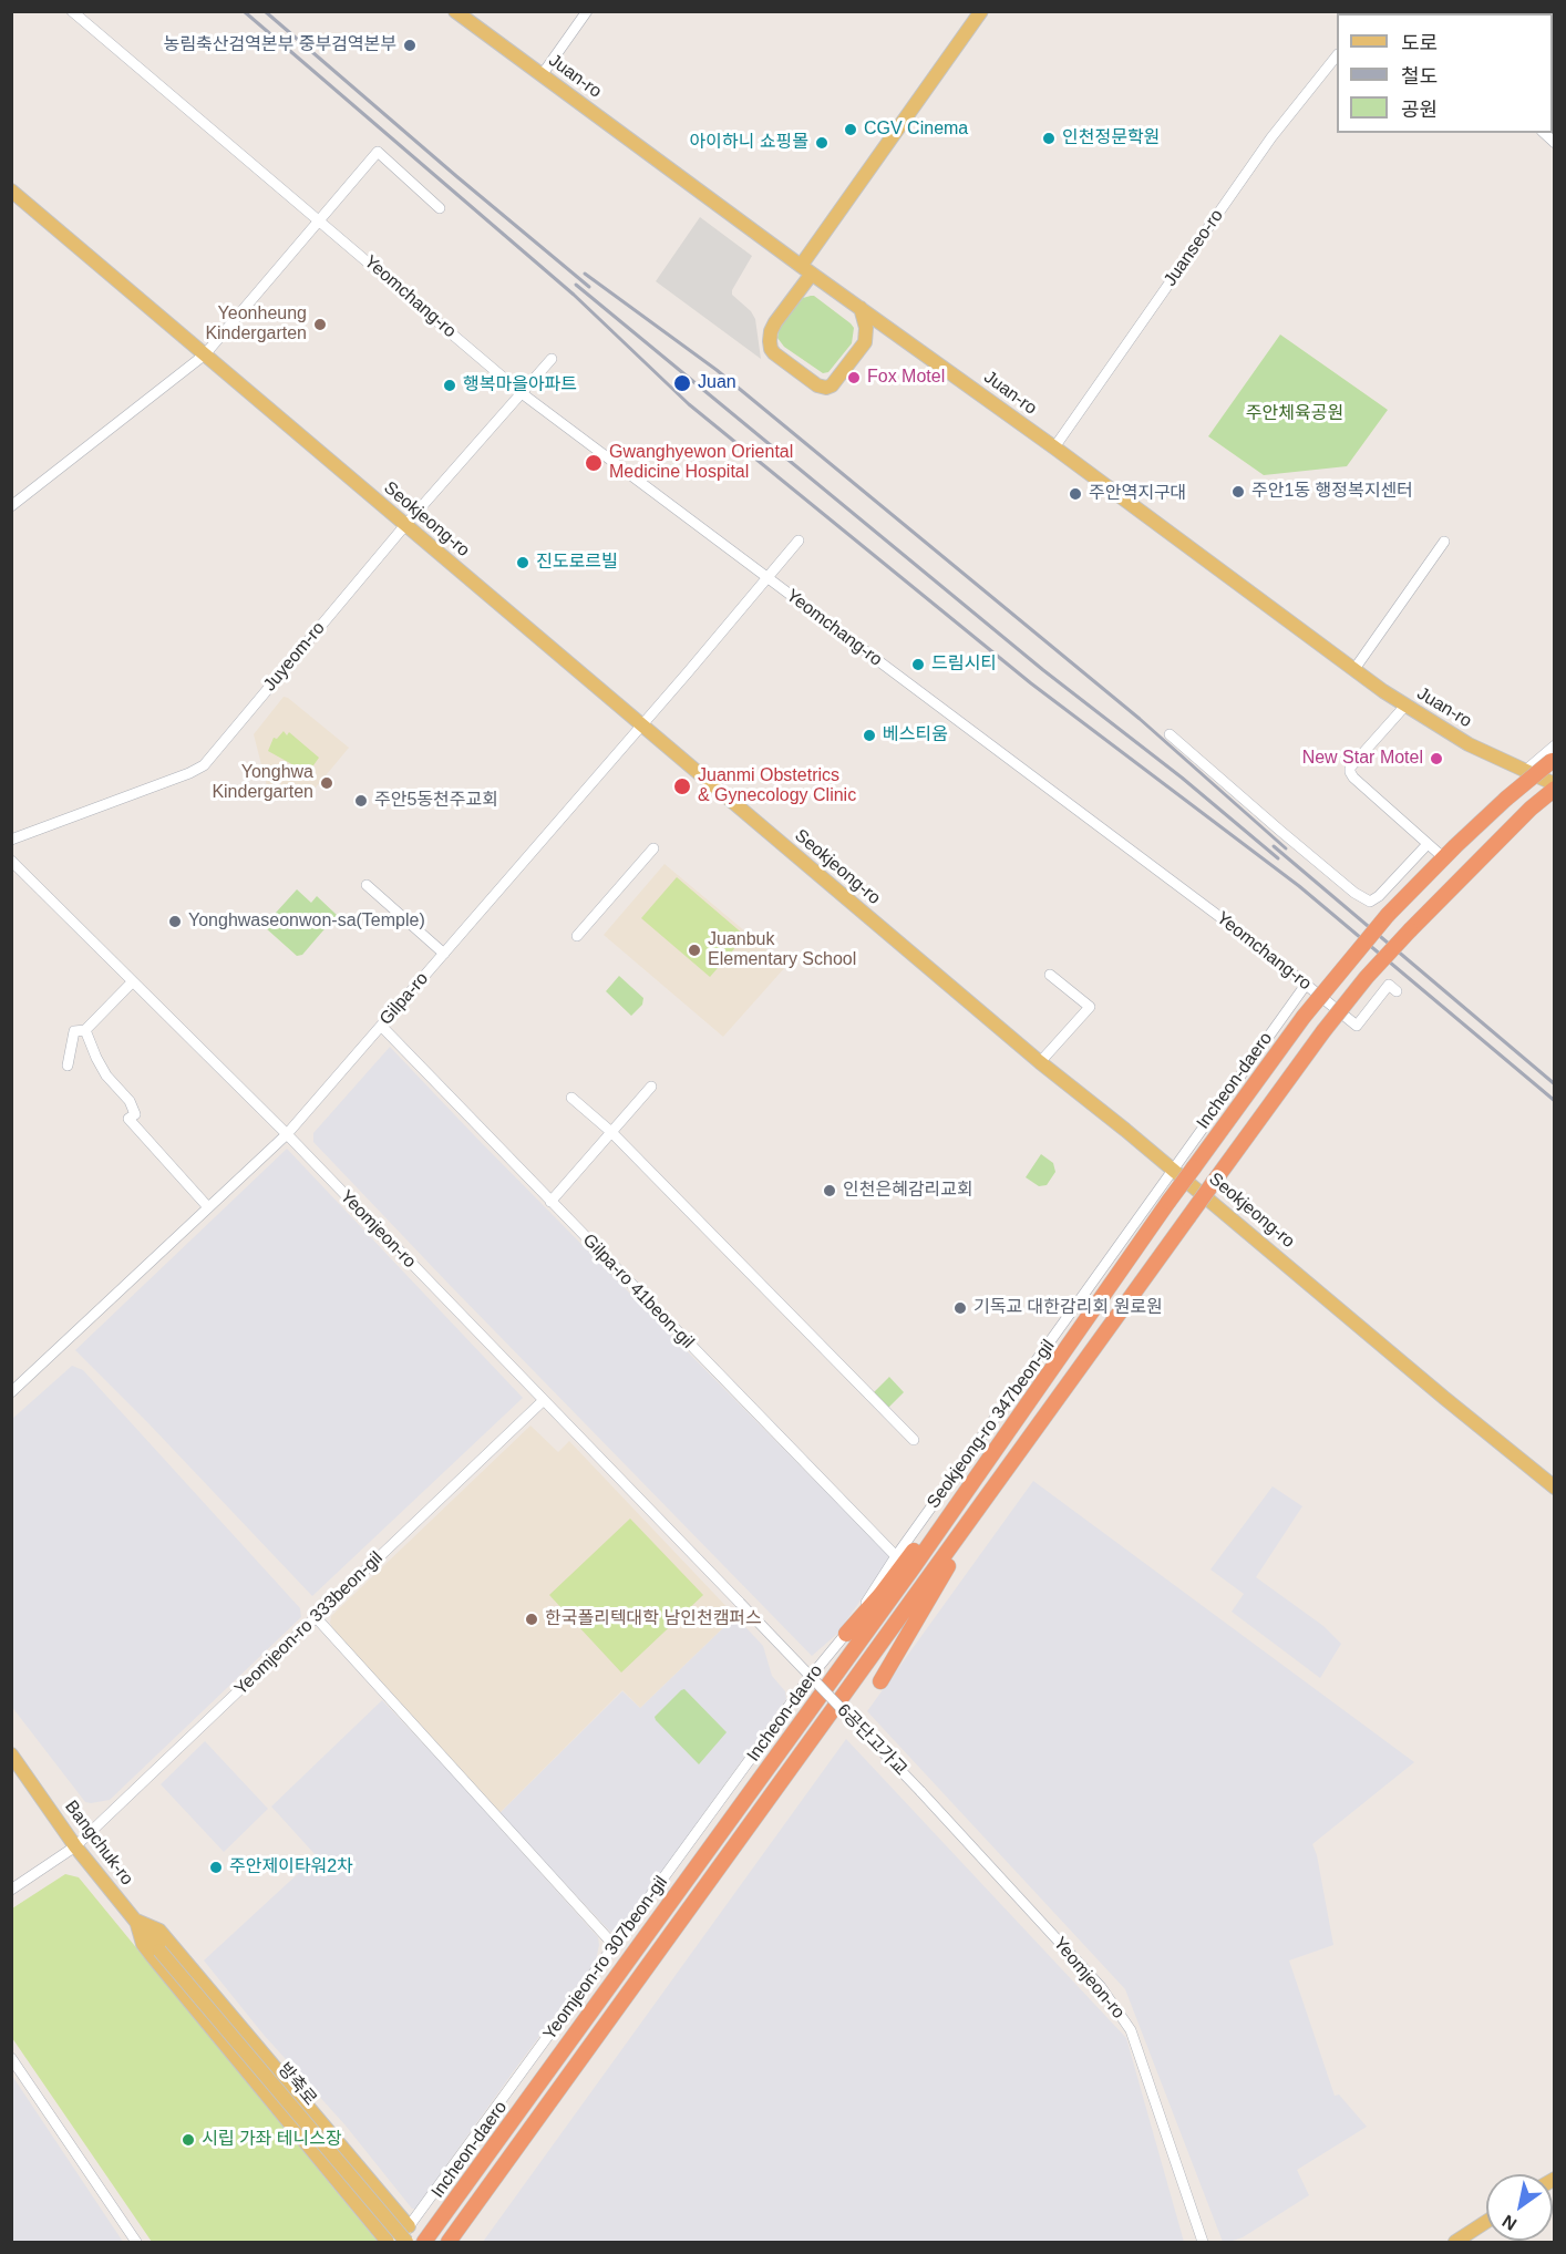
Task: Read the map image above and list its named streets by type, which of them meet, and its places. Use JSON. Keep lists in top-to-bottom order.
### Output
{
  "streets": {
    "highway": ["Incheon-daero"],
    "main road": [
      "Juan-ro",
      "Seokjeong-ro",
      "Bangchuk-ro",
      "방축로"
    ],
    "street": [
      "Juanseo-ro",
      "Yeomchang-ro",
      "Juyeom-ro",
      "Gilpa-ro",
      "Yeomjeon-ro",
      "Gilpa-ro 41beon-gil",
      "Seokjeong-ro 347beon-gil",
      "Yeomjeon-ro 333beon-gil",
      "6공단고가교",
      "Yeomjeon-ro 307beon-gil"
    ]
  },
  "crossings": [
    ["Juan-ro", "Juanseo-ro"],
    ["Juan-ro", "Incheon-daero"],
    ["Yeomchang-ro", "Juyeom-ro"],
    ["Yeomchang-ro", "Gilpa-ro"],
    ["Yeomchang-ro", "Seokjeong-ro 347beon-gil"],
    ["Seokjeong-ro", "Juyeom-ro"],
    ["Seokjeong-ro", "Gilpa-ro"],
    ["Seokjeong-ro", "Seokjeong-ro 347beon-gil"],
    ["Gilpa-ro", "Yeomjeon-ro"],
    ["Gilpa-ro", "Gilpa-ro 41beon-gil"],
    ["Yeomjeon-ro", "Yeomjeon-ro 333beon-gil"],
    ["Yeomjeon-ro", "6공단고가교"],
    ["Gilpa-ro 41beon-gil", "Seokjeong-ro 347beon-gil"],
    ["Seokjeong-ro 347beon-gil", "Yeomjeon-ro 307beon-gil"],
    ["Yeomjeon-ro 333beon-gil", "Bangchuk-ro"],
    ["Bangchuk-ro", "방축로"],
    ["Yeomjeon-ro 307beon-gil", "방축로"]
  ],
  "parks": ["주안체육공원"],
  "places": [
    "농림축산검역본부 중부검역본부",
    "CGV Cinema",
    "인천정문학원",
    "아이하니 쇼핑몰",
    "Yeonheung Kindergarten",
    "Fox Motel",
    "Juan",
    "행복마을아파트",
    "Gwanghyewon Oriental Medicine Hospital",
    "주안1동 행정복지센터",
    "주안역지구대",
    "진도로르빌",
    "드림시티",
    "베스티움",
    "New Star Motel",
    "Yonghwa Kindergarten",
    "Juanmi Obstetrics & Gynecology Clinic",
    "주안5동천주교회",
    "Yonghwaseonwon-sa(Temple)",
    "Juanbuk Elementary School",
    "인천은혜감리교회",
    "기독교 대한감리회 원로원",
    "한국폴리텍대학 남인천캠퍼스",
    "주안제이타워2차",
    "시립 가좌 테니스장"
  ],
  "legend": ["도로", "철도", "공원"],
  "north": "bottom left"
}
